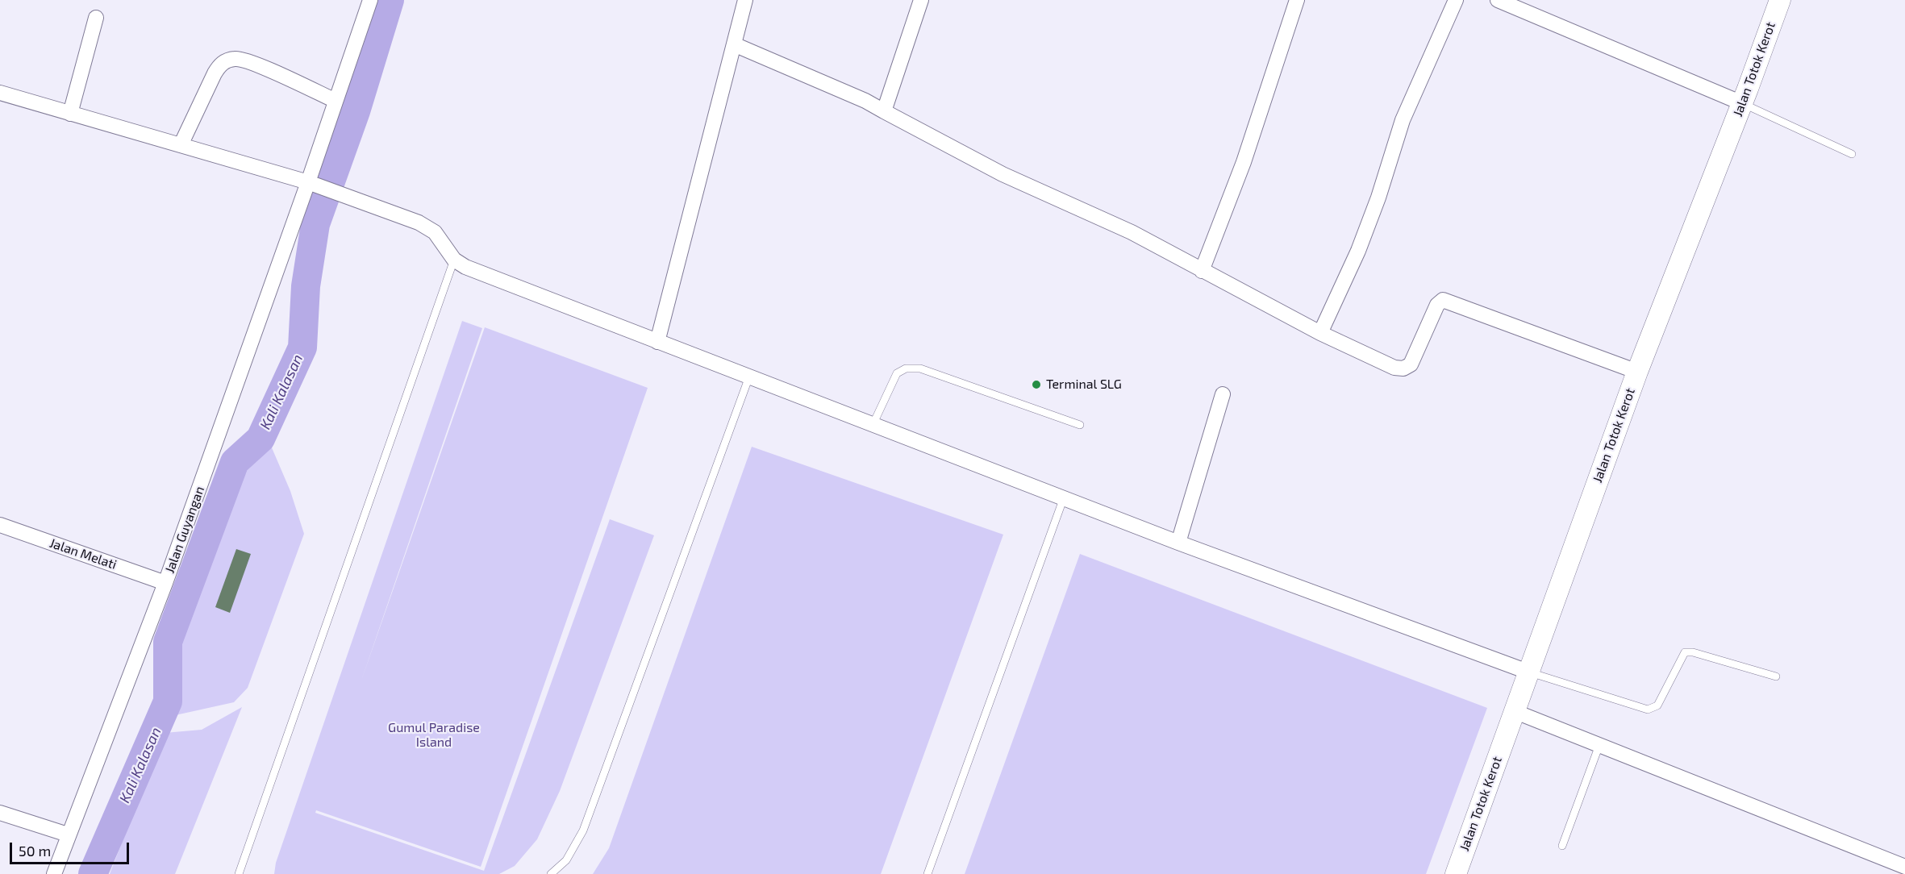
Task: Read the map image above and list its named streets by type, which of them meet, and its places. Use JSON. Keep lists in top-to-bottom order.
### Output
{
  "streets": {
    "main road": ["Jalan Totok Kerot"],
    "street": ["Jalan Guyangan", "Jalan Melati"]
  },
  "crossings": [
    ["Jalan Guyangan", "Jalan Melati"]
  ],
  "water": ["Kali Kalasan"],
  "parks": ["Gumul Paradise Island"],
  "places": ["Terminal SLG"],
  "scale_bar": "50 m"
}
